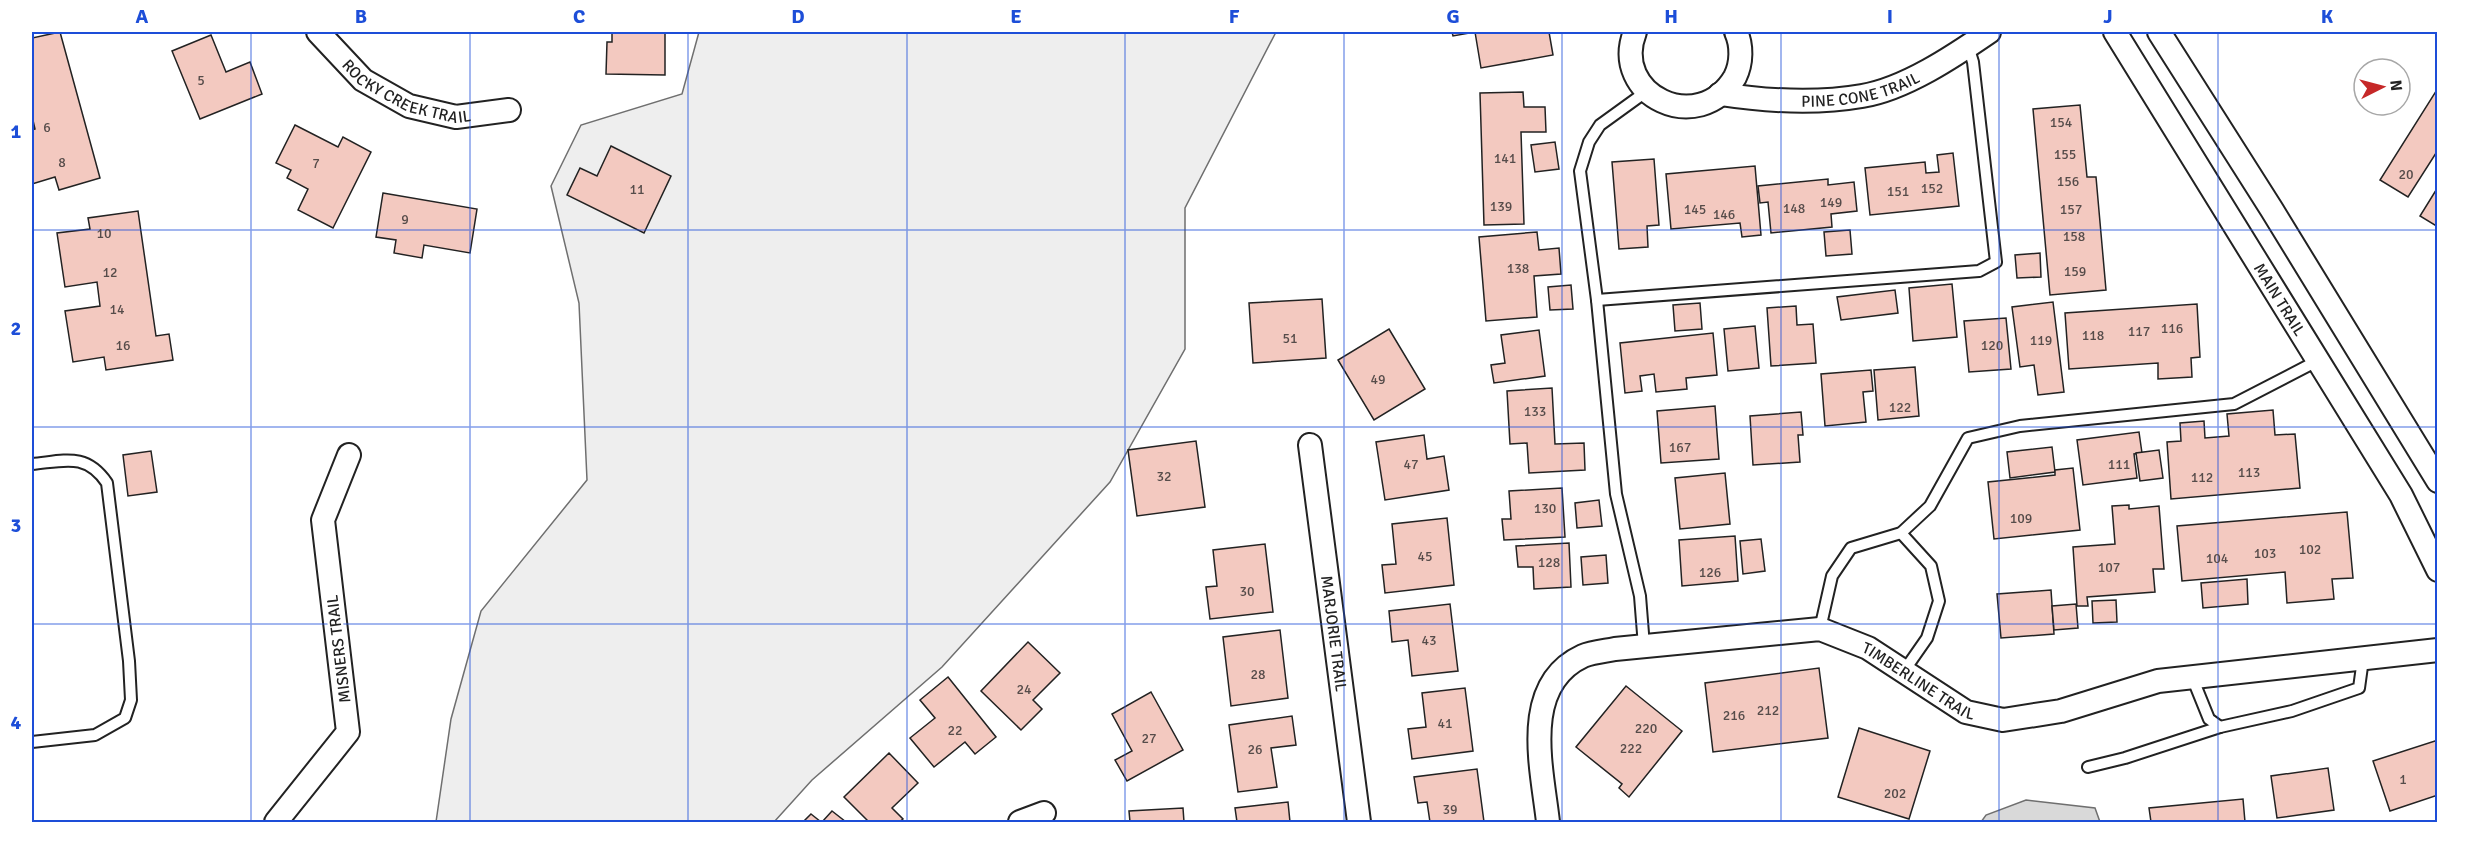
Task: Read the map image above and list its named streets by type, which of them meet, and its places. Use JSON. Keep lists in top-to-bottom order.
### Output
{
  "streets": {
    "street": [
      "ROCKY CREEK TRAIL",
      "PINE CONE TRAIL",
      "MAIN TRAIL",
      "MARJORIE TRAIL",
      "MISNERS TRAIL",
      "TIMBERLINE TRAIL"
    ]
  },
  "house_numbers": [
    "5",
    "154",
    "6",
    "155",
    "141",
    "8",
    "7",
    "20",
    "156",
    "152",
    "11",
    "151",
    "149",
    "139",
    "148",
    "145",
    "157",
    "146",
    "9",
    "10",
    "158",
    "138",
    "159",
    "12",
    "14",
    "116",
    "117",
    "118",
    "51",
    "119",
    "16",
    "120",
    "49",
    "122",
    "133",
    "167",
    "47",
    "111",
    "113",
    "32",
    "112",
    "130",
    "109",
    "102",
    "103",
    "45",
    "104",
    "128",
    "107",
    "126",
    "30",
    "43",
    "28",
    "24",
    "212",
    "216",
    "41",
    "220",
    "22",
    "27",
    "222",
    "26",
    "1",
    "202",
    "39"
  ],
  "north": "right",
  "grid": {
    "columns": [
      "A",
      "B",
      "C",
      "D",
      "E",
      "F",
      "G",
      "H",
      "I",
      "J",
      "K"
    ],
    "rows": [
      "1",
      "2",
      "3",
      "4"
    ]
  }
}
